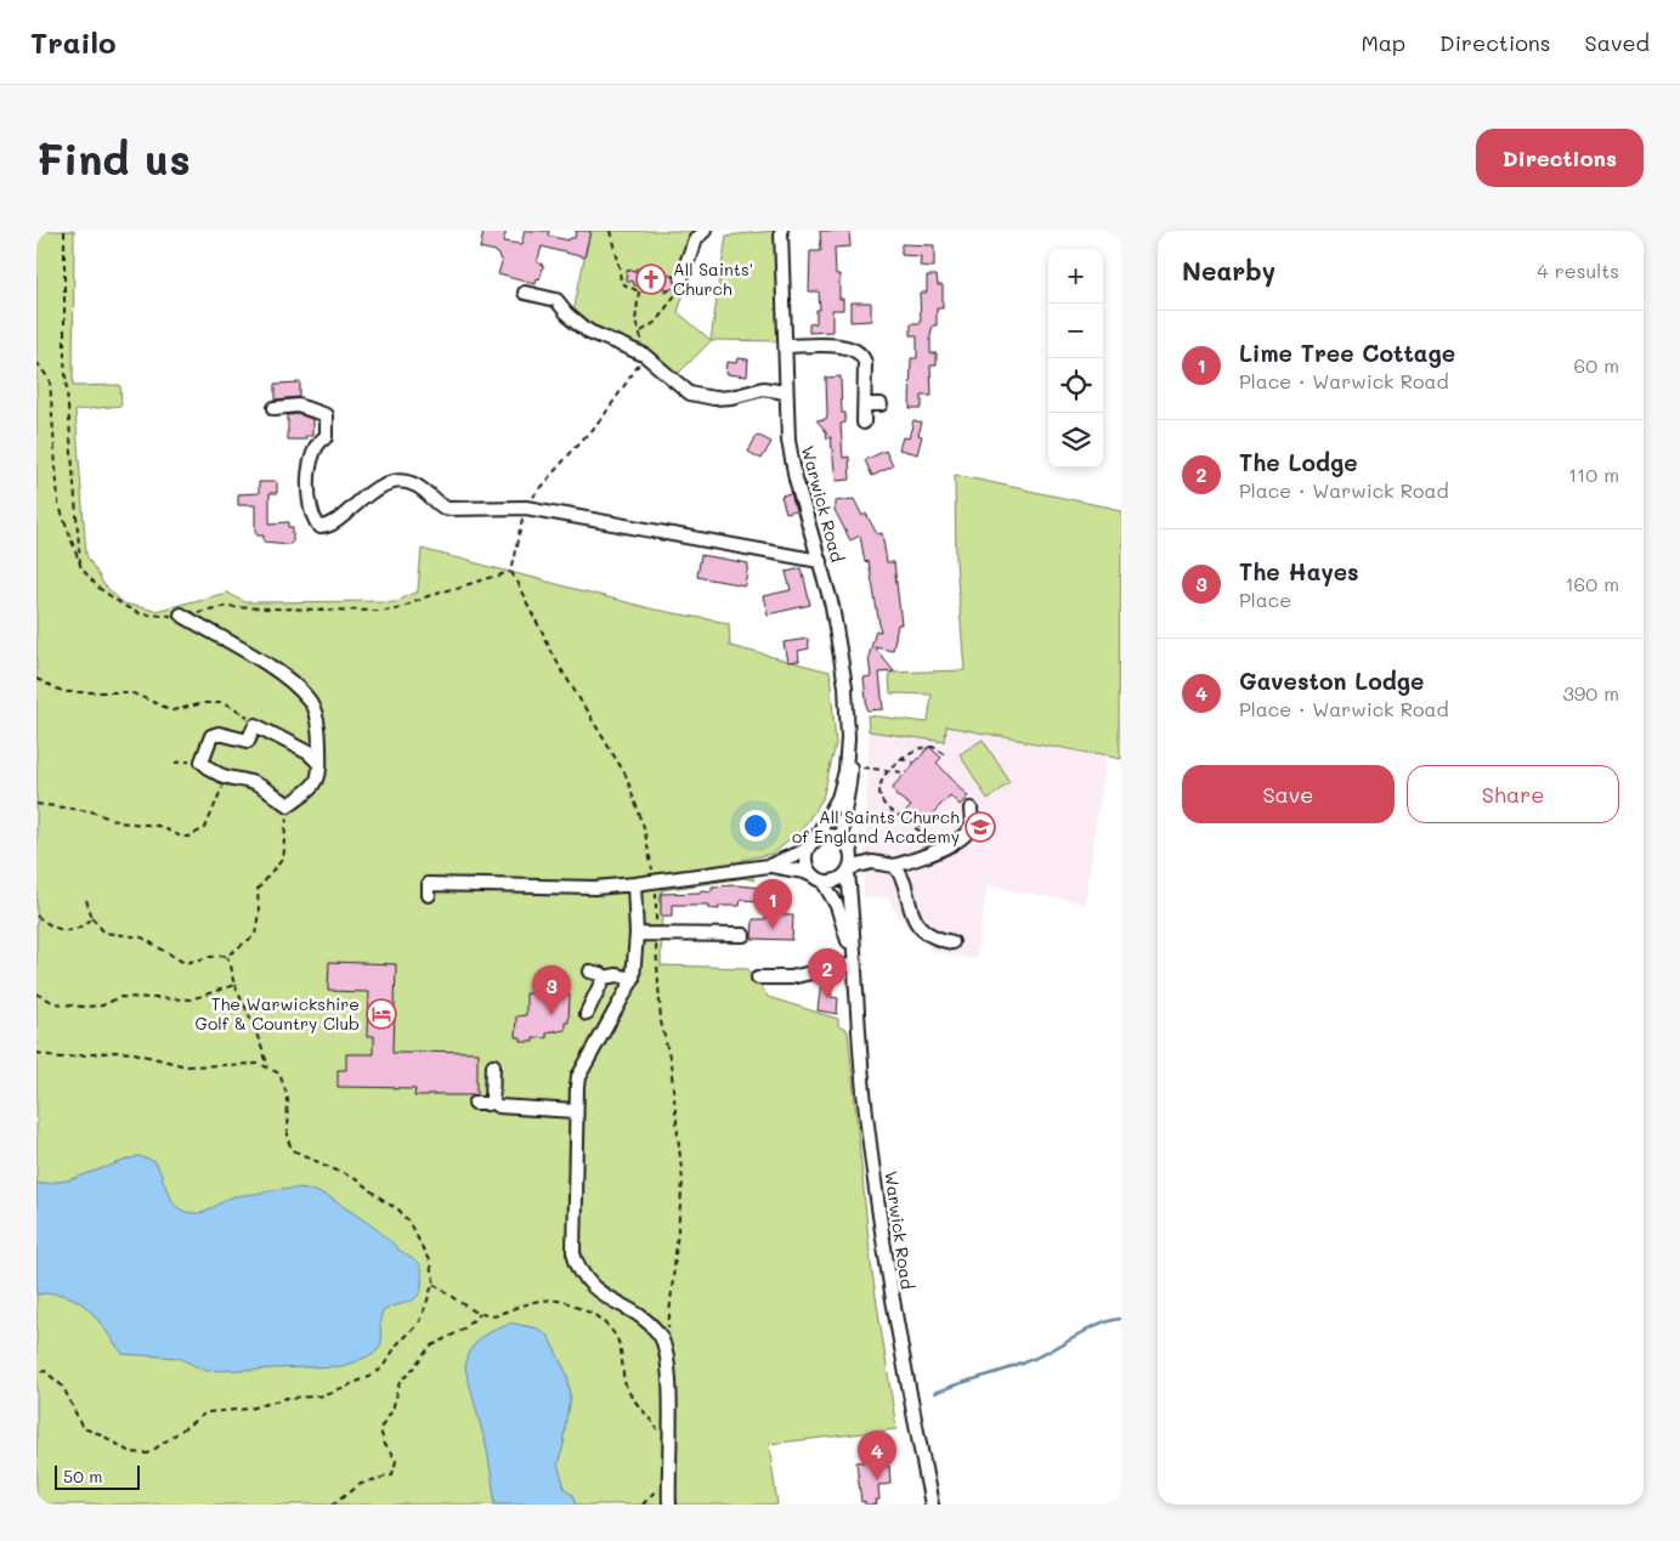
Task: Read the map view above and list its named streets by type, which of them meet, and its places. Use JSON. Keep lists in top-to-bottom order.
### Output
{
  "streets": {
    "street": ["Warwick Road"]
  },
  "places": {
    "church": ["All Saints' Church"],
    "school or university": ["All Saints Church of England Academy"],
    "hotel": ["The Warwickshire Golf & Country Club"]
  },
  "scale_bar": "50 m",
  "page": {
    "header": "Trailo",
    "nav": ["Map", "Directions", "Saved"],
    "buttons": [
      "Directions",
      ["Save", "Share"]
    ],
    "title": "Find us",
    "heading": ["Nearby", "4 results"],
    "map_buttons": ["+", "−"],
    "list": [
      {
        "mark": "1",
        "name": "Lime Tree Cottage",
        "note": "Place · Warwick Road",
        "value": "60 m"
      },
      {
        "mark": "2",
        "name": "The Lodge",
        "note": "Place · Warwick Road",
        "value": "110 m"
      },
      {
        "mark": "3",
        "name": "The Hayes",
        "note": "Place",
        "value": "160 m"
      },
      {
        "mark": "4",
        "name": "Gaveston Lodge",
        "note": "Place · Warwick Road",
        "value": "390 m"
      }
    ],
    "pins": [
      "1",
      "2",
      "3",
      "4"
    ],
    "scale": "50 m"
  }
}
